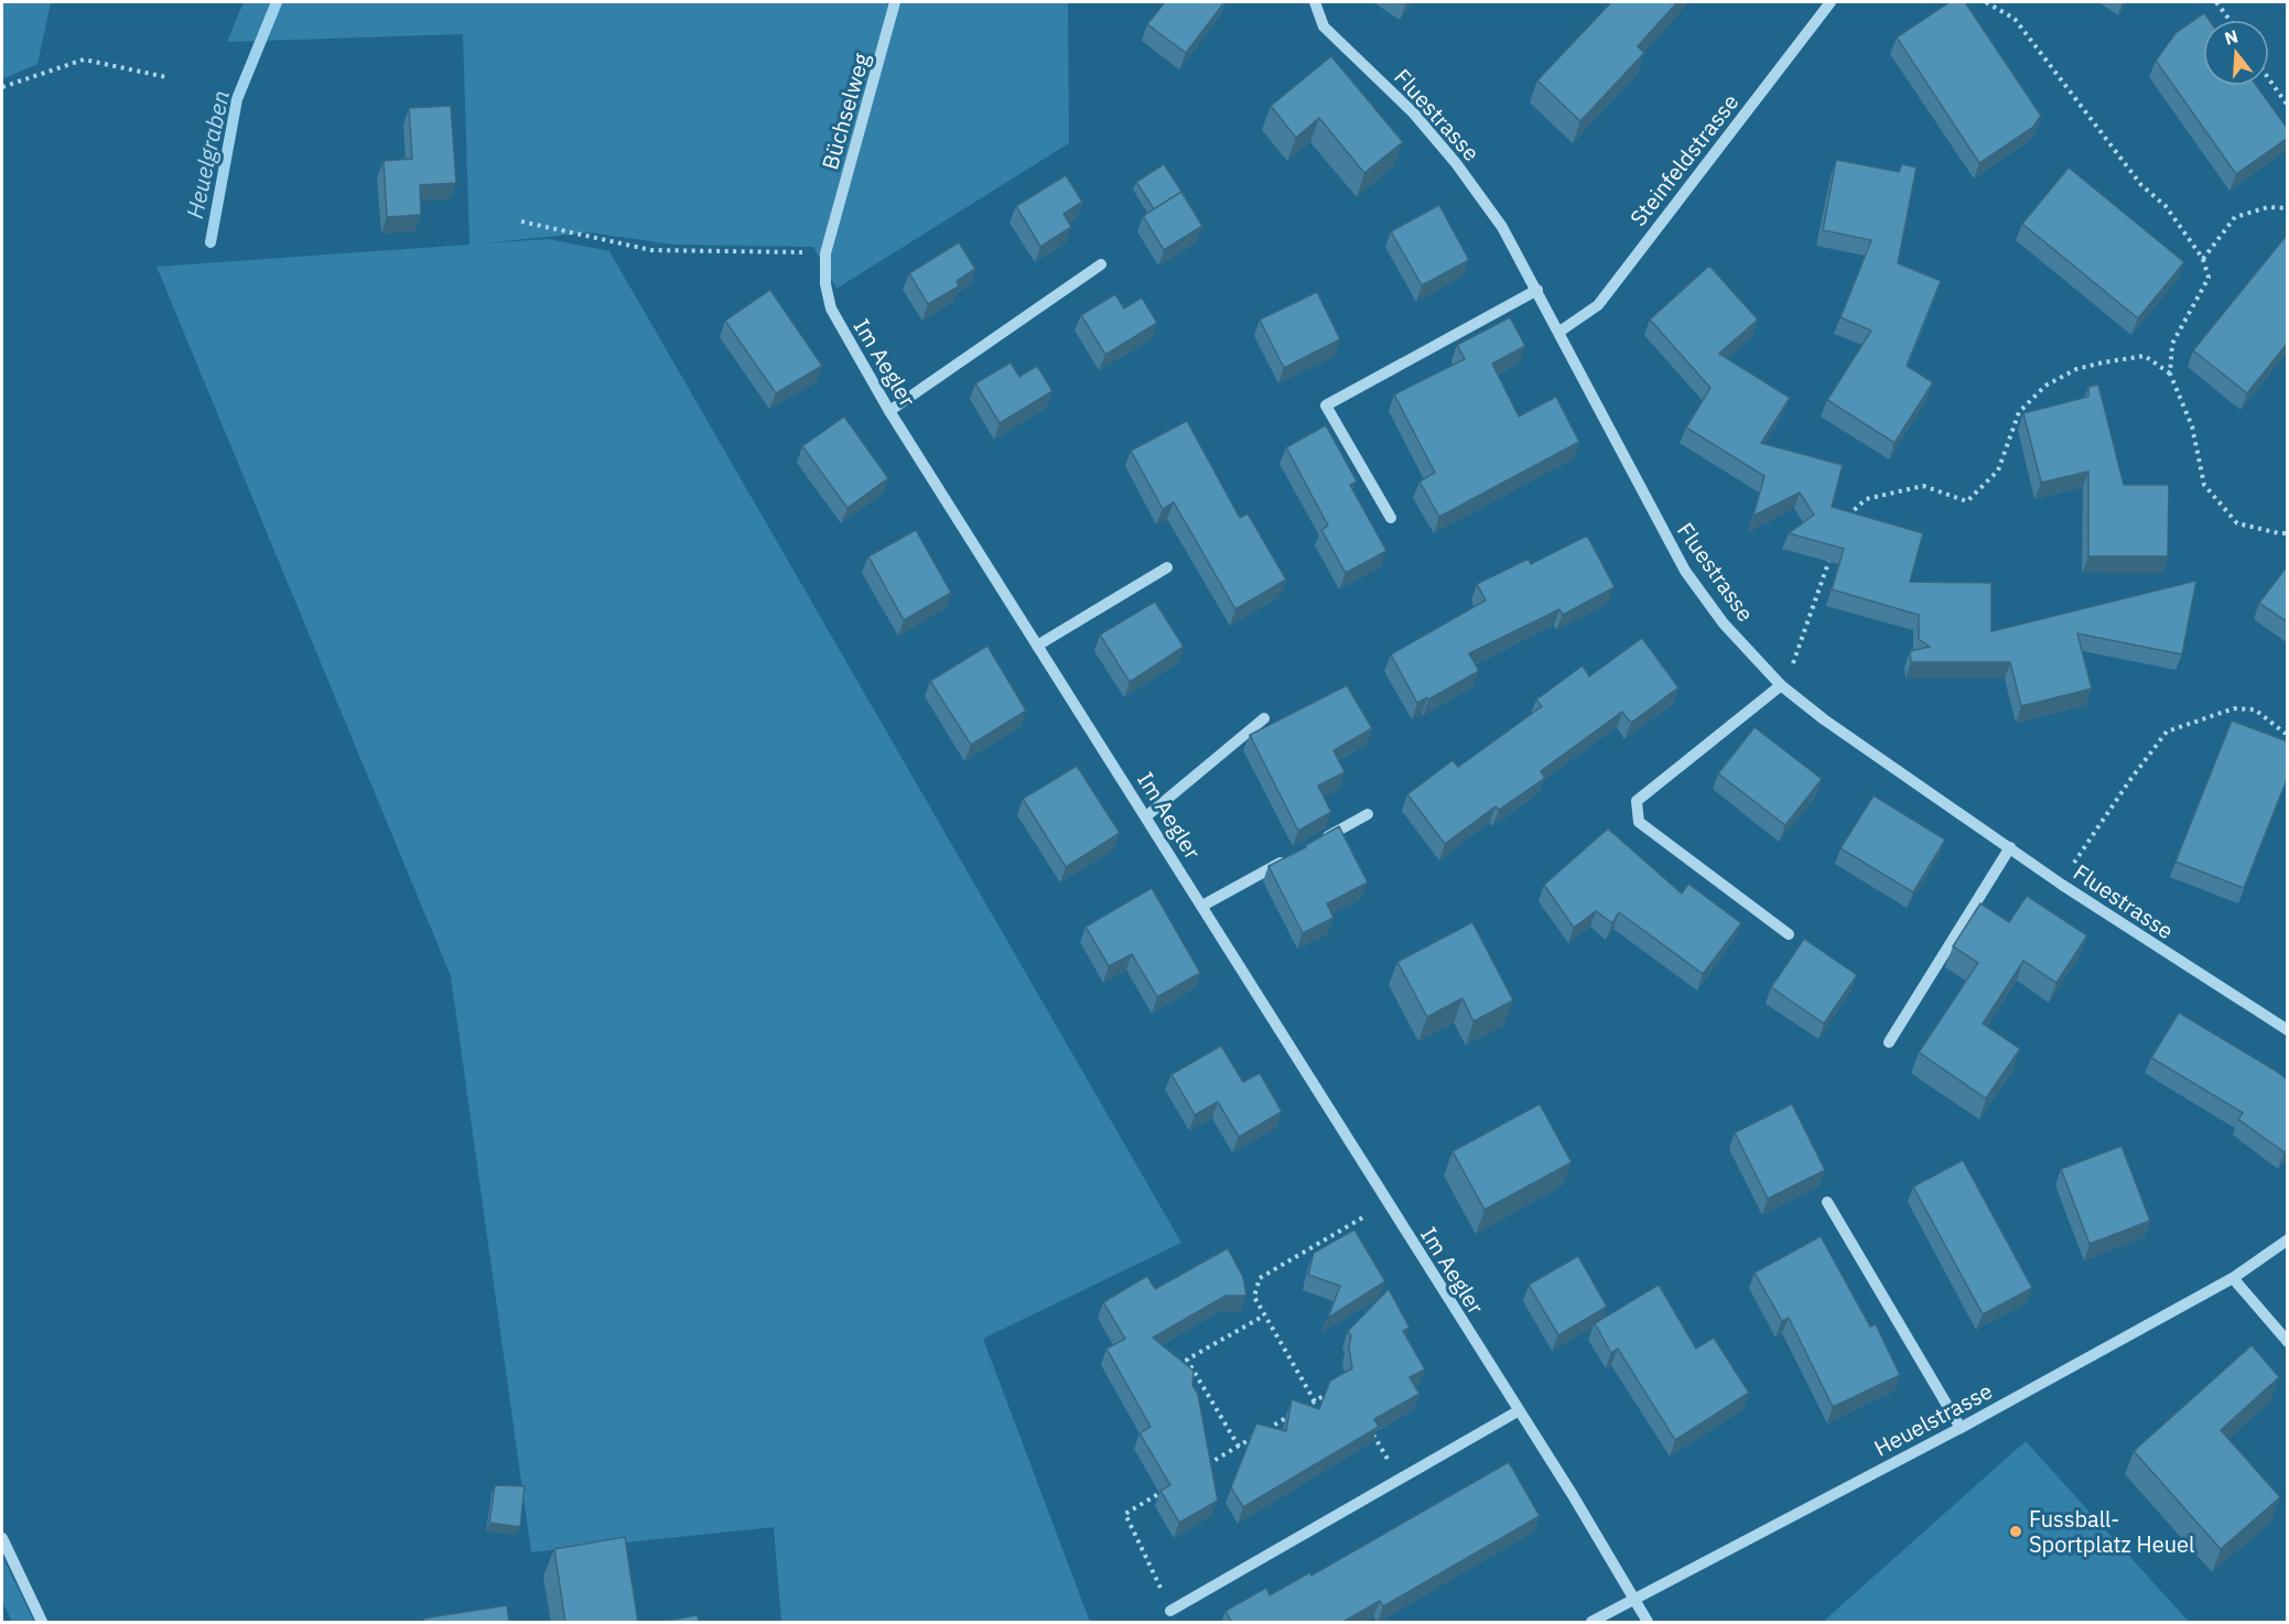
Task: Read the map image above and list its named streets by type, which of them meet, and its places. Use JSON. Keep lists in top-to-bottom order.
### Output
{
  "streets": {
    "street": [
      "Büchselweg",
      "Fluestrasse",
      "Steinfeldstrasse",
      "Im Aegler",
      "Heuelstrasse"
    ]
  },
  "crossings": [
    ["Büchselweg", "Im Aegler"],
    ["Fluestrasse", "Steinfeldstrasse"],
    ["Im Aegler", "Heuelstrasse"]
  ],
  "water": ["Heuelgraben"],
  "places": ["Fussball- Sportplatz Heuel"],
  "north": "top"
}
